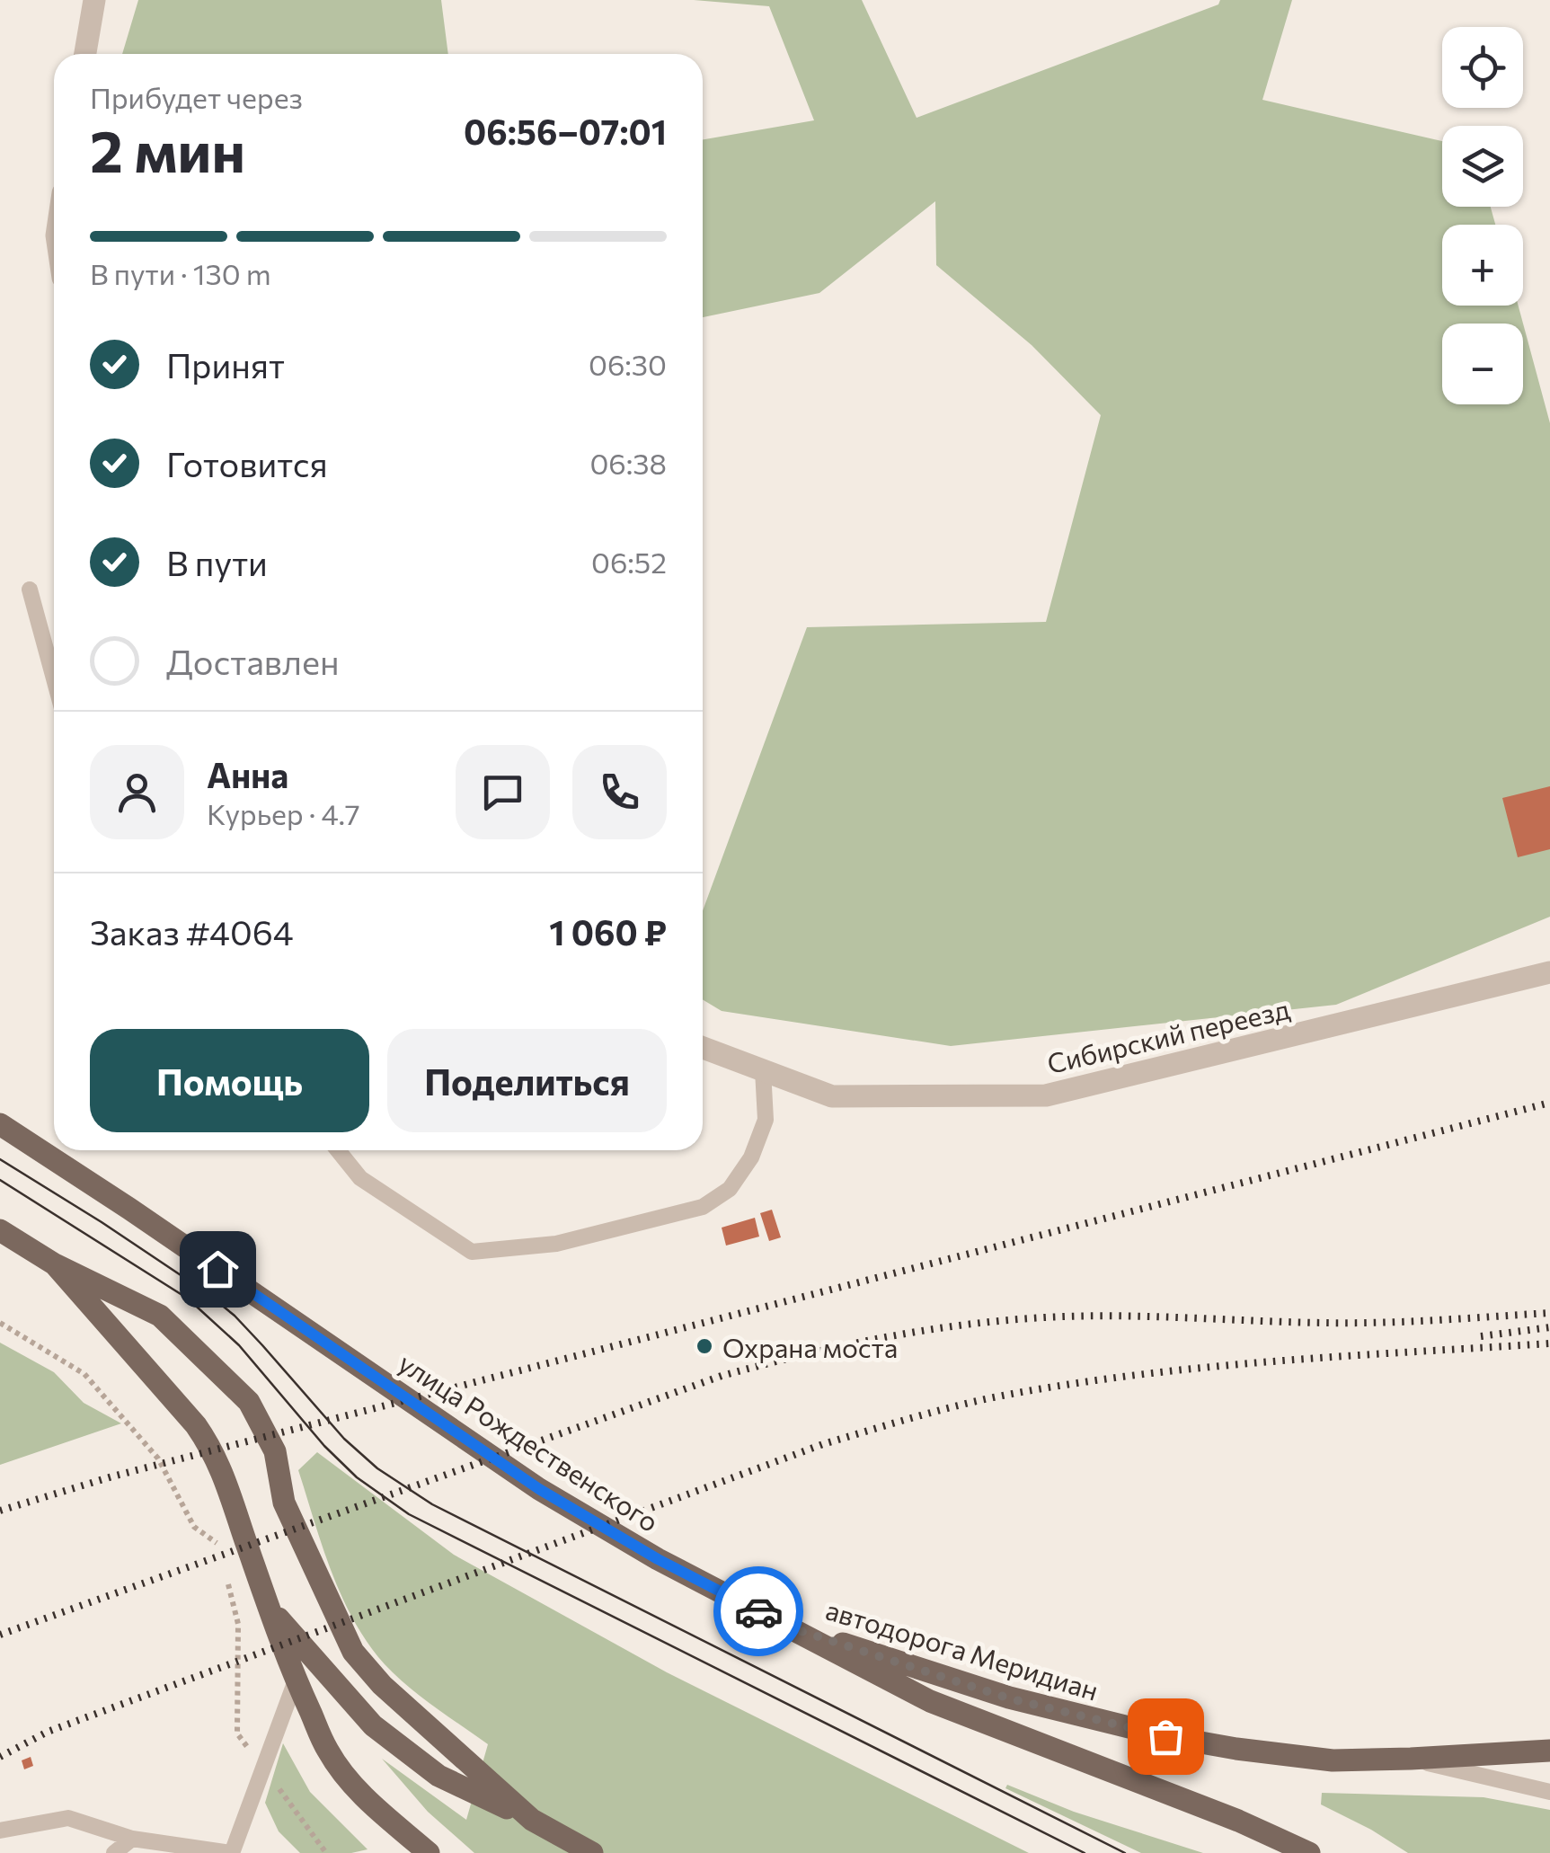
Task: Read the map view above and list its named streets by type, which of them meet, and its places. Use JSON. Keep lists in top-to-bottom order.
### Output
{
  "streets": {
    "main road": ["улица Рождественского", "автодорога Меридиан"],
    "street": ["Сибирский переезд"]
  },
  "crossings": [
    ["улица Рождественского", "автодорога Меридиан"]
  ],
  "places": ["Охрана моста"],
  "page": {
    "map_buttons": ["+", "−"],
    "heading": ["2 мин", "Прибудет через", "06:56–07:01"],
    "panel": [
      "Анна",
      "Курьер · 4.7",
      "Заказ #4064",
      "1 060 ₽"
    ],
    "bar": "В пути · 130 m",
    "list": [
      ["Принят", "06:30"],
      ["Готовится", "06:38"],
      ["В пути", "06:52"],
      "Доставлен"
    ],
    "buttons": ["Помощь", "Поделиться"]
  }
}
